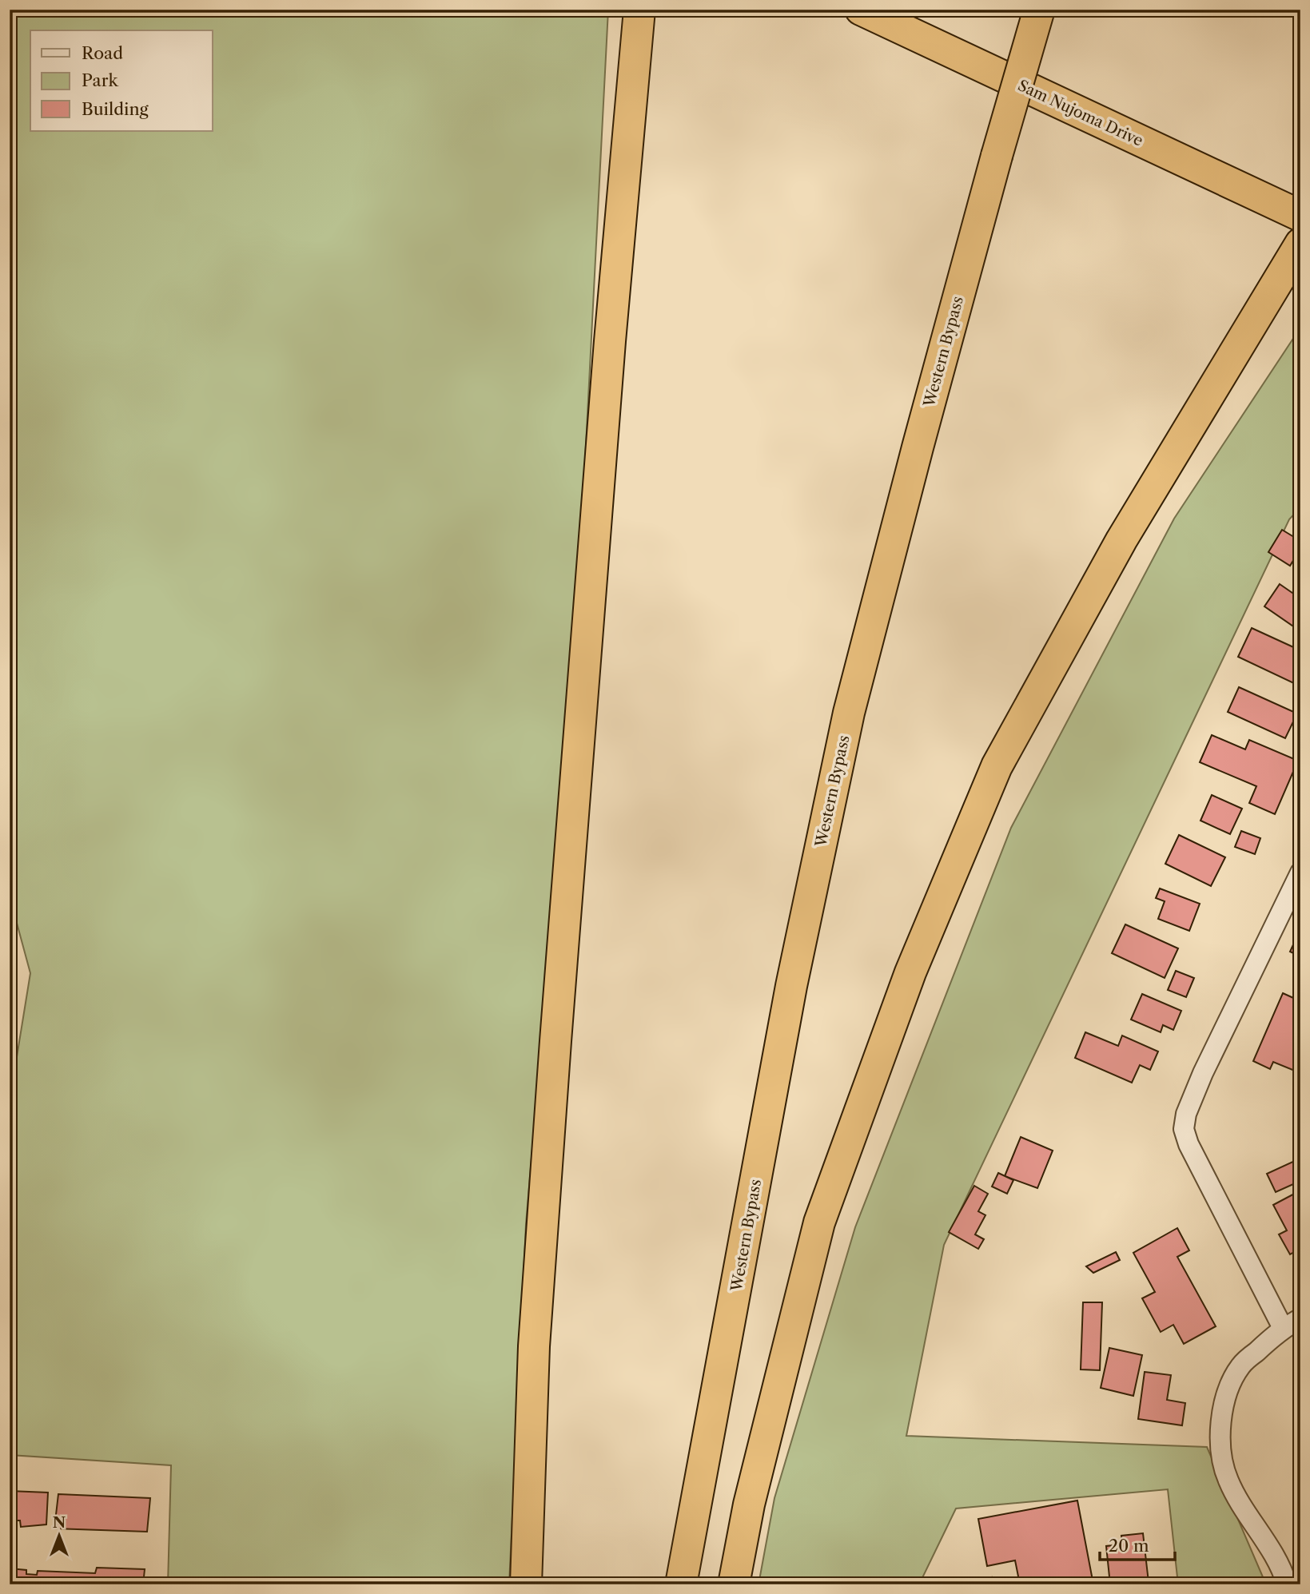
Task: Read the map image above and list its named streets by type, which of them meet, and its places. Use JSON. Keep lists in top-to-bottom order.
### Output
{
  "streets": {
    "highway": ["Sam Nujoma Drive", "Western Bypass"]
  },
  "legend": ["Road", "Park", "Building"],
  "scale_bar": "20 m",
  "north": "top"
}
